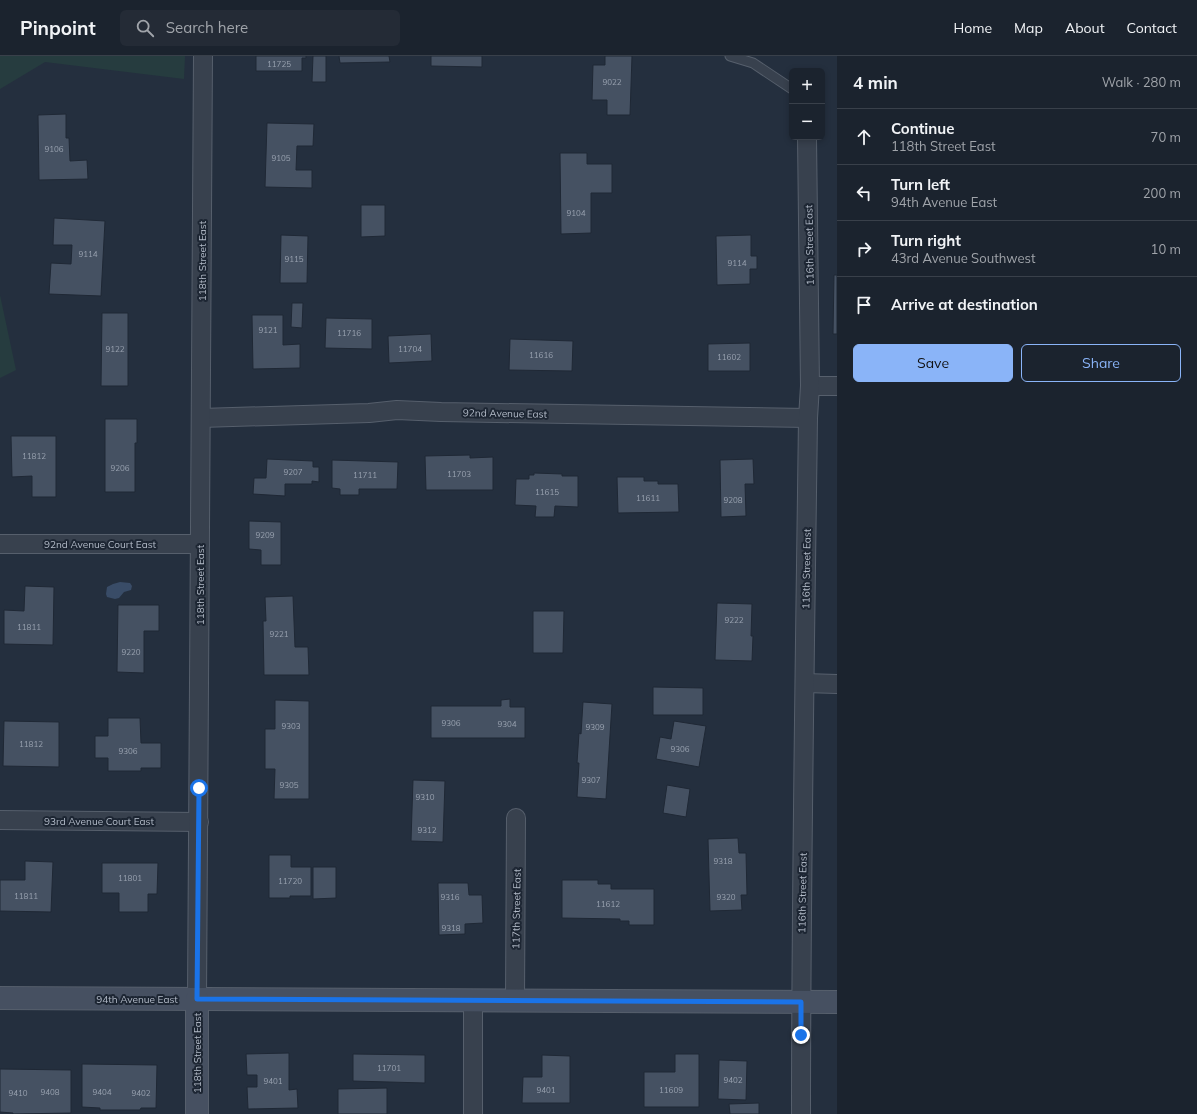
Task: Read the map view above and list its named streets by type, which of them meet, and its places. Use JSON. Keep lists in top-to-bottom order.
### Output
{
  "streets": {
    "main road": ["118th Street East", "94th Avenue East"],
    "street": [
      "116th Street East",
      "92nd Avenue East",
      "92nd Avenue Court East",
      "93rd Avenue Court East",
      "117th Street East"
    ]
  },
  "crossings": [
    ["116th Street East", "92nd Avenue East"],
    ["116th Street East", "94th Avenue East"],
    ["118th Street East", "92nd Avenue East"],
    ["118th Street East", "92nd Avenue Court East"],
    ["118th Street East", "93rd Avenue Court East"],
    ["118th Street East", "94th Avenue East"],
    ["117th Street East", "94th Avenue East"]
  ],
  "house_numbers": [
    "11725",
    "9022",
    "9106",
    "9105",
    "9104",
    "9114",
    "9115",
    "9114",
    "9121",
    "11716",
    "9122",
    "11704",
    "11616",
    "11602",
    "11812",
    "9206",
    "9207",
    "11703",
    "11711",
    "11615",
    "11611",
    "9208",
    "9209",
    "9222",
    "11811",
    "9221",
    "9220",
    "9306",
    "9304",
    "9303",
    "9309",
    "11812",
    "9306",
    "9306",
    "9307",
    "9305",
    "9310",
    "9312",
    "9318",
    "11801",
    "11720",
    "11811",
    "9316",
    "9320",
    "11612",
    "9318",
    "11701",
    "9402",
    "9401",
    "9401",
    "11609",
    "9408",
    "9404",
    "9410",
    "9402"
  ],
  "page": {
    "header": "Pinpoint",
    "search": "Search here",
    "nav": [
      "Home",
      "Map",
      "About",
      "Contact"
    ],
    "heading": ["4 min", "Walk · 280 m"],
    "map_buttons": ["+", "−"],
    "list": [
      ["Continue", "118th Street East", "70 m"],
      ["Turn left", "94th Avenue East", "200 m"],
      ["Turn right", "43rd Avenue Southwest", "10 m"],
      "Arrive at destination"
    ],
    "buttons": ["Save", "Share"]
  }
}
